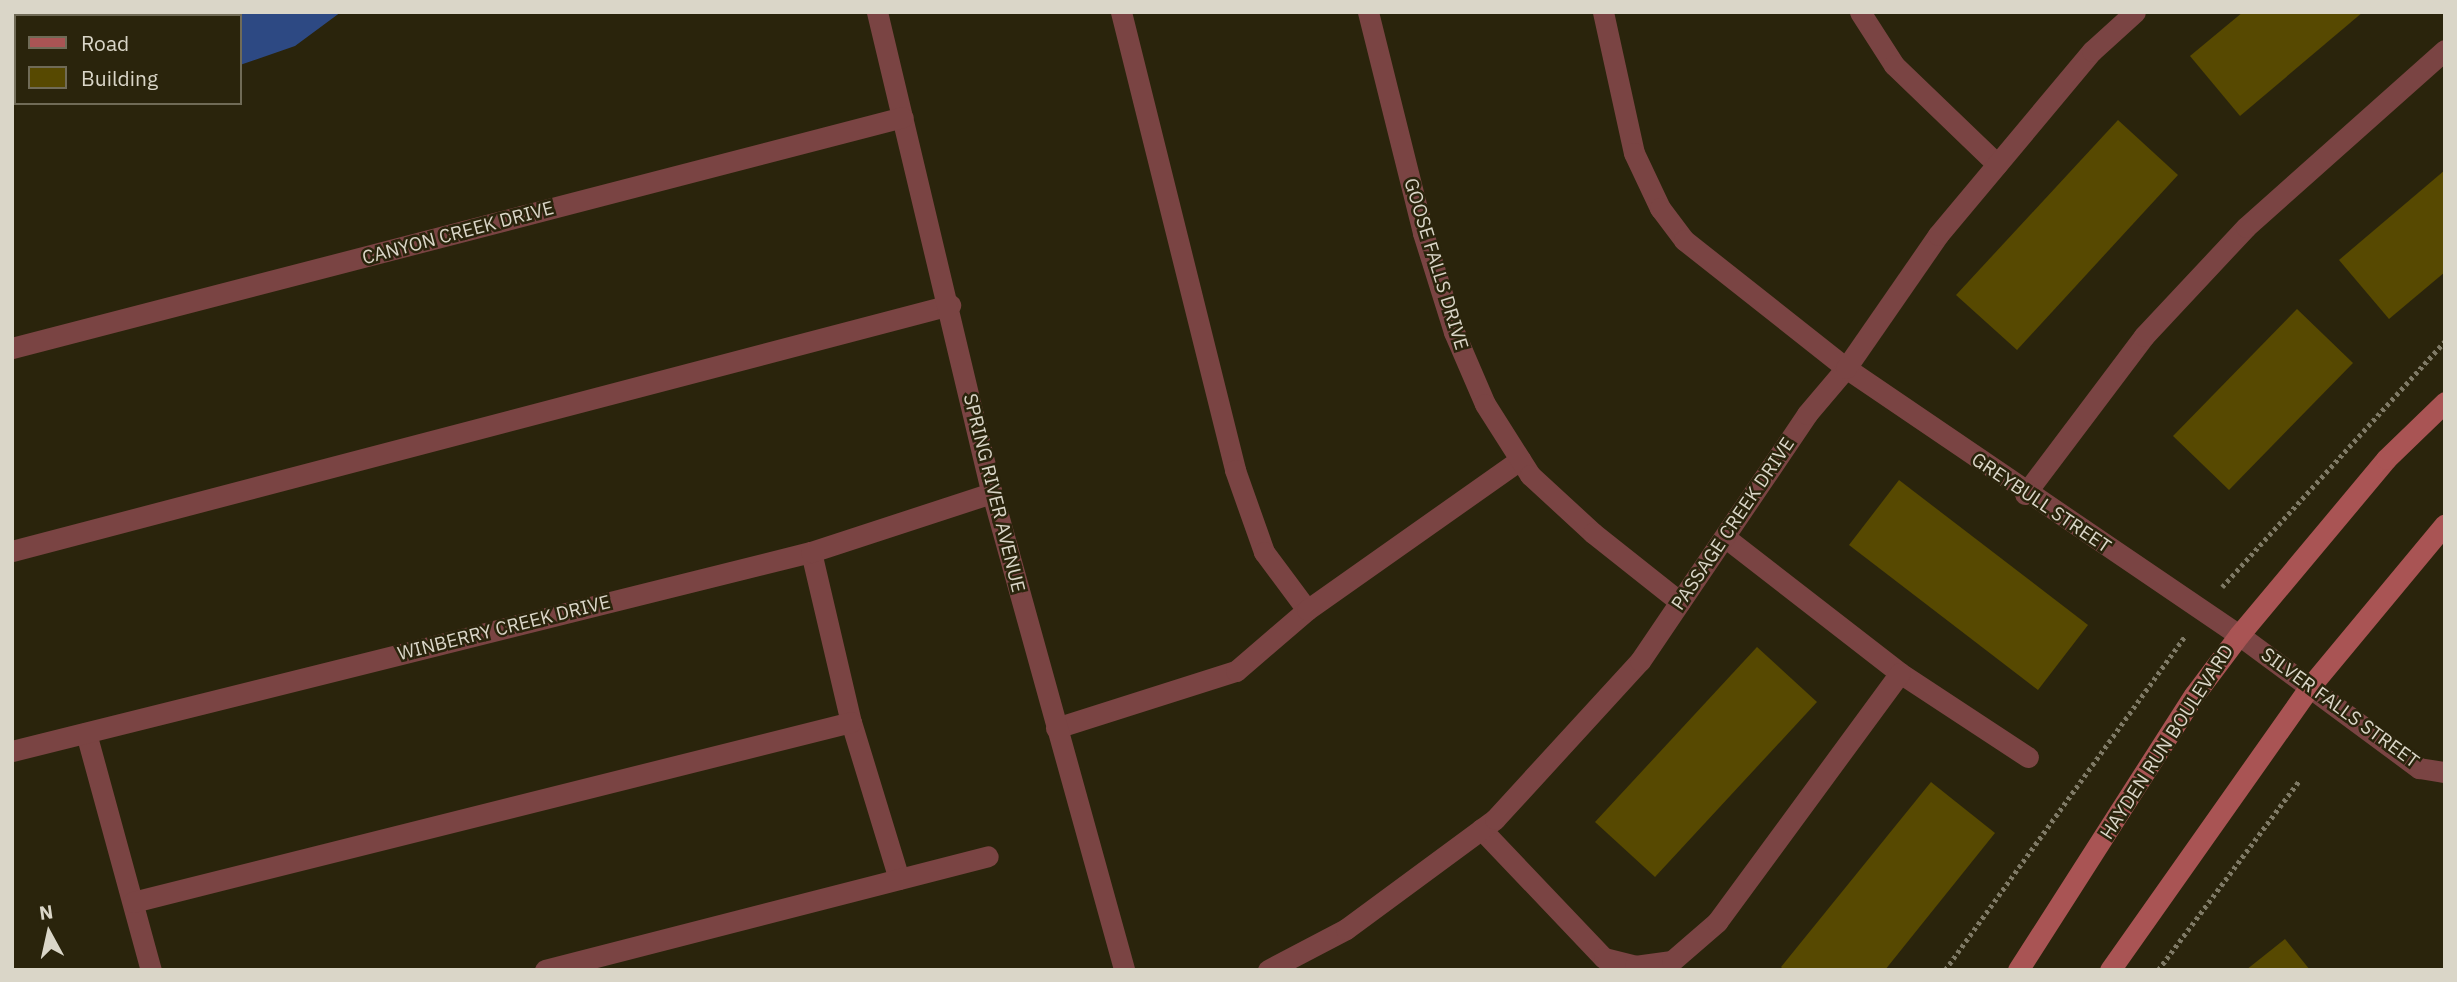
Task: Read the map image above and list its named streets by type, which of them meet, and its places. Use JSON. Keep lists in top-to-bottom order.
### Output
{
  "streets": {
    "main road": ["HAYDEN RUN BOULEVARD"],
    "street": [
      "CANYON CREEK DRIVE",
      "GOOSE FALLS DRIVE",
      "SPRING RIVER AVENUE",
      "GREYBULL STREET",
      "PASSAGE CREEK DRIVE",
      "WINBERRY CREEK DRIVE",
      "SILVER FALLS STREET"
    ]
  },
  "crossings": [
    ["CANYON CREEK DRIVE", "SPRING RIVER AVENUE"],
    ["GOOSE FALLS DRIVE", "PASSAGE CREEK DRIVE"],
    ["SPRING RIVER AVENUE", "WINBERRY CREEK DRIVE"],
    ["GREYBULL STREET", "PASSAGE CREEK DRIVE"],
    ["GREYBULL STREET", "SILVER FALLS STREET"],
    ["GREYBULL STREET", "HAYDEN RUN BOULEVARD"],
    ["SILVER FALLS STREET", "HAYDEN RUN BOULEVARD"]
  ],
  "legend": ["Road", "Building"],
  "north": "top"
}
